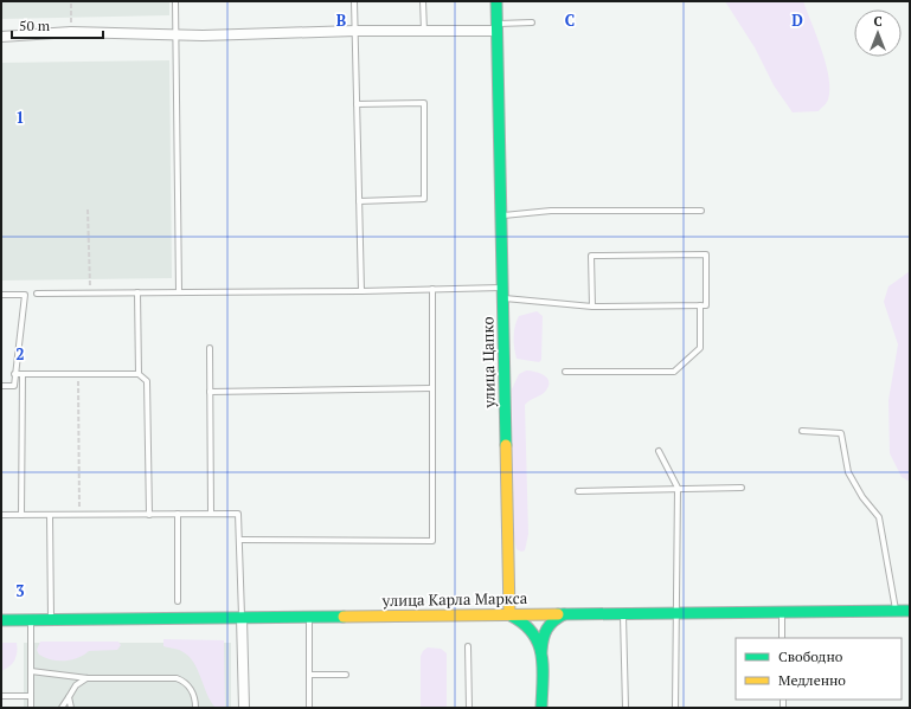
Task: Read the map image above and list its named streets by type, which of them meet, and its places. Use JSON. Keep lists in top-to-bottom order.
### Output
{
  "streets": {
    "street": ["улица Цапко", "улица Карла Маркса"]
  },
  "crossings": [
    ["улица Цапко", "улица Карла Маркса"]
  ],
  "legend": ["Свободно", "Медленно"],
  "scale_bar": "50 m",
  "north": "top",
  "grid": {
    "columns": ["B", "C", "D"],
    "rows": ["1", "2", "3"]
  }
}
